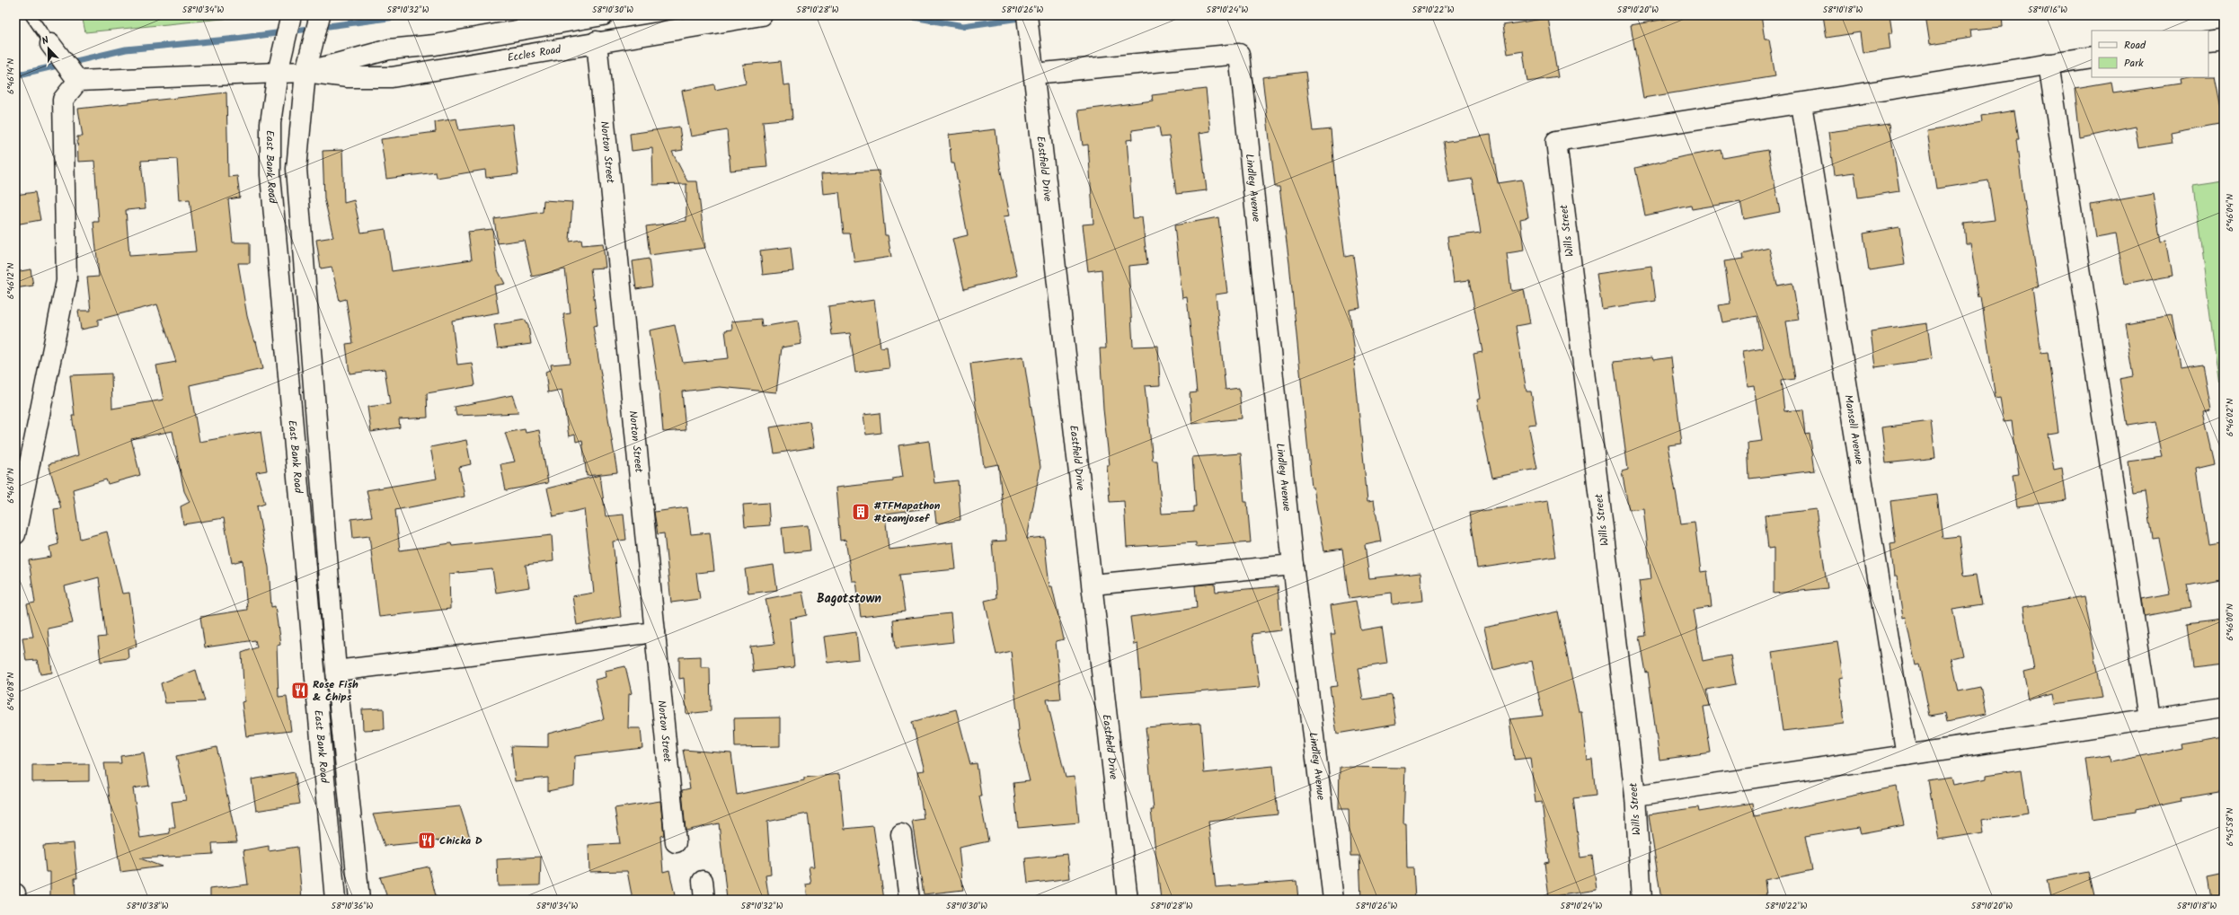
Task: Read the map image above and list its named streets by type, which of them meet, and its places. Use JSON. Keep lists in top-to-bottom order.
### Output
{
  "streets": {
    "street": [
      "Eccles Road",
      "Norton Street",
      "East Bank Road",
      "Eastfield Drive",
      "Lindley Avenue",
      "Wills Street",
      "Mansell Avenue"
    ]
  },
  "crossings": [
    ["Eccles Road", "Norton Street"],
    ["Eccles Road", "East Bank Road"],
    ["Eastfield Drive", "Lindley Avenue"],
    ["Wills Street", "Mansell Avenue"]
  ],
  "districts": ["Bagotstown"],
  "places": {
    "building": ["#TFMapathon #teamjosef"],
    "restaurant": ["Rose Fish & Chips", "Chicka D"]
  },
  "legend": ["Road", "Park"],
  "north": "top",
  "coordinates": [
    "58°10'34\"W",
    "58°10'32\"W",
    "58°10'30\"W",
    "58°10'28\"W",
    "58°10'26\"W",
    "58°10'24\"W",
    "58°10'22\"W",
    "58°10'20\"W",
    "58°10'18\"W",
    "58°10'16\"W",
    "6°46'14\"N",
    "6°46'04\"N",
    "6°46'12\"N",
    "6°46'02\"N",
    "6°46'10\"N",
    "6°46'00\"N",
    "6°46'08\"N",
    "6°45'58\"N",
    "58°10'38\"W",
    "58°10'36\"W"
  ]
}
